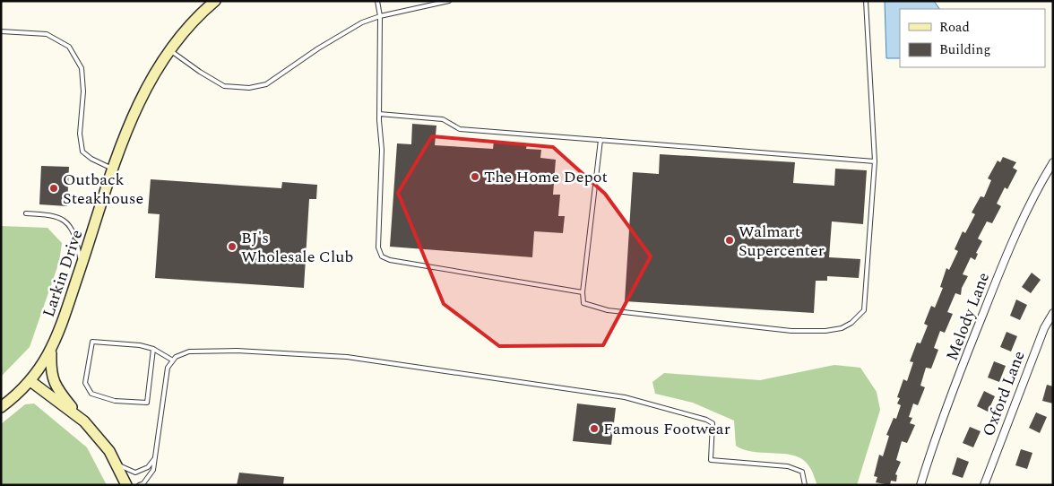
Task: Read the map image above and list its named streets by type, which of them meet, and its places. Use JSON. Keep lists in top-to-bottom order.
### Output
{
  "streets": {
    "street": ["Larkin Drive", "Melody Lane", "Oxford Lane"]
  },
  "places": [
    "The Home Depot",
    "Outback Steakhouse",
    "Walmart Supercenter",
    "BJ's Wholesale Club",
    "Famous Footwear"
  ],
  "legend": ["Road", "Building"]
}
